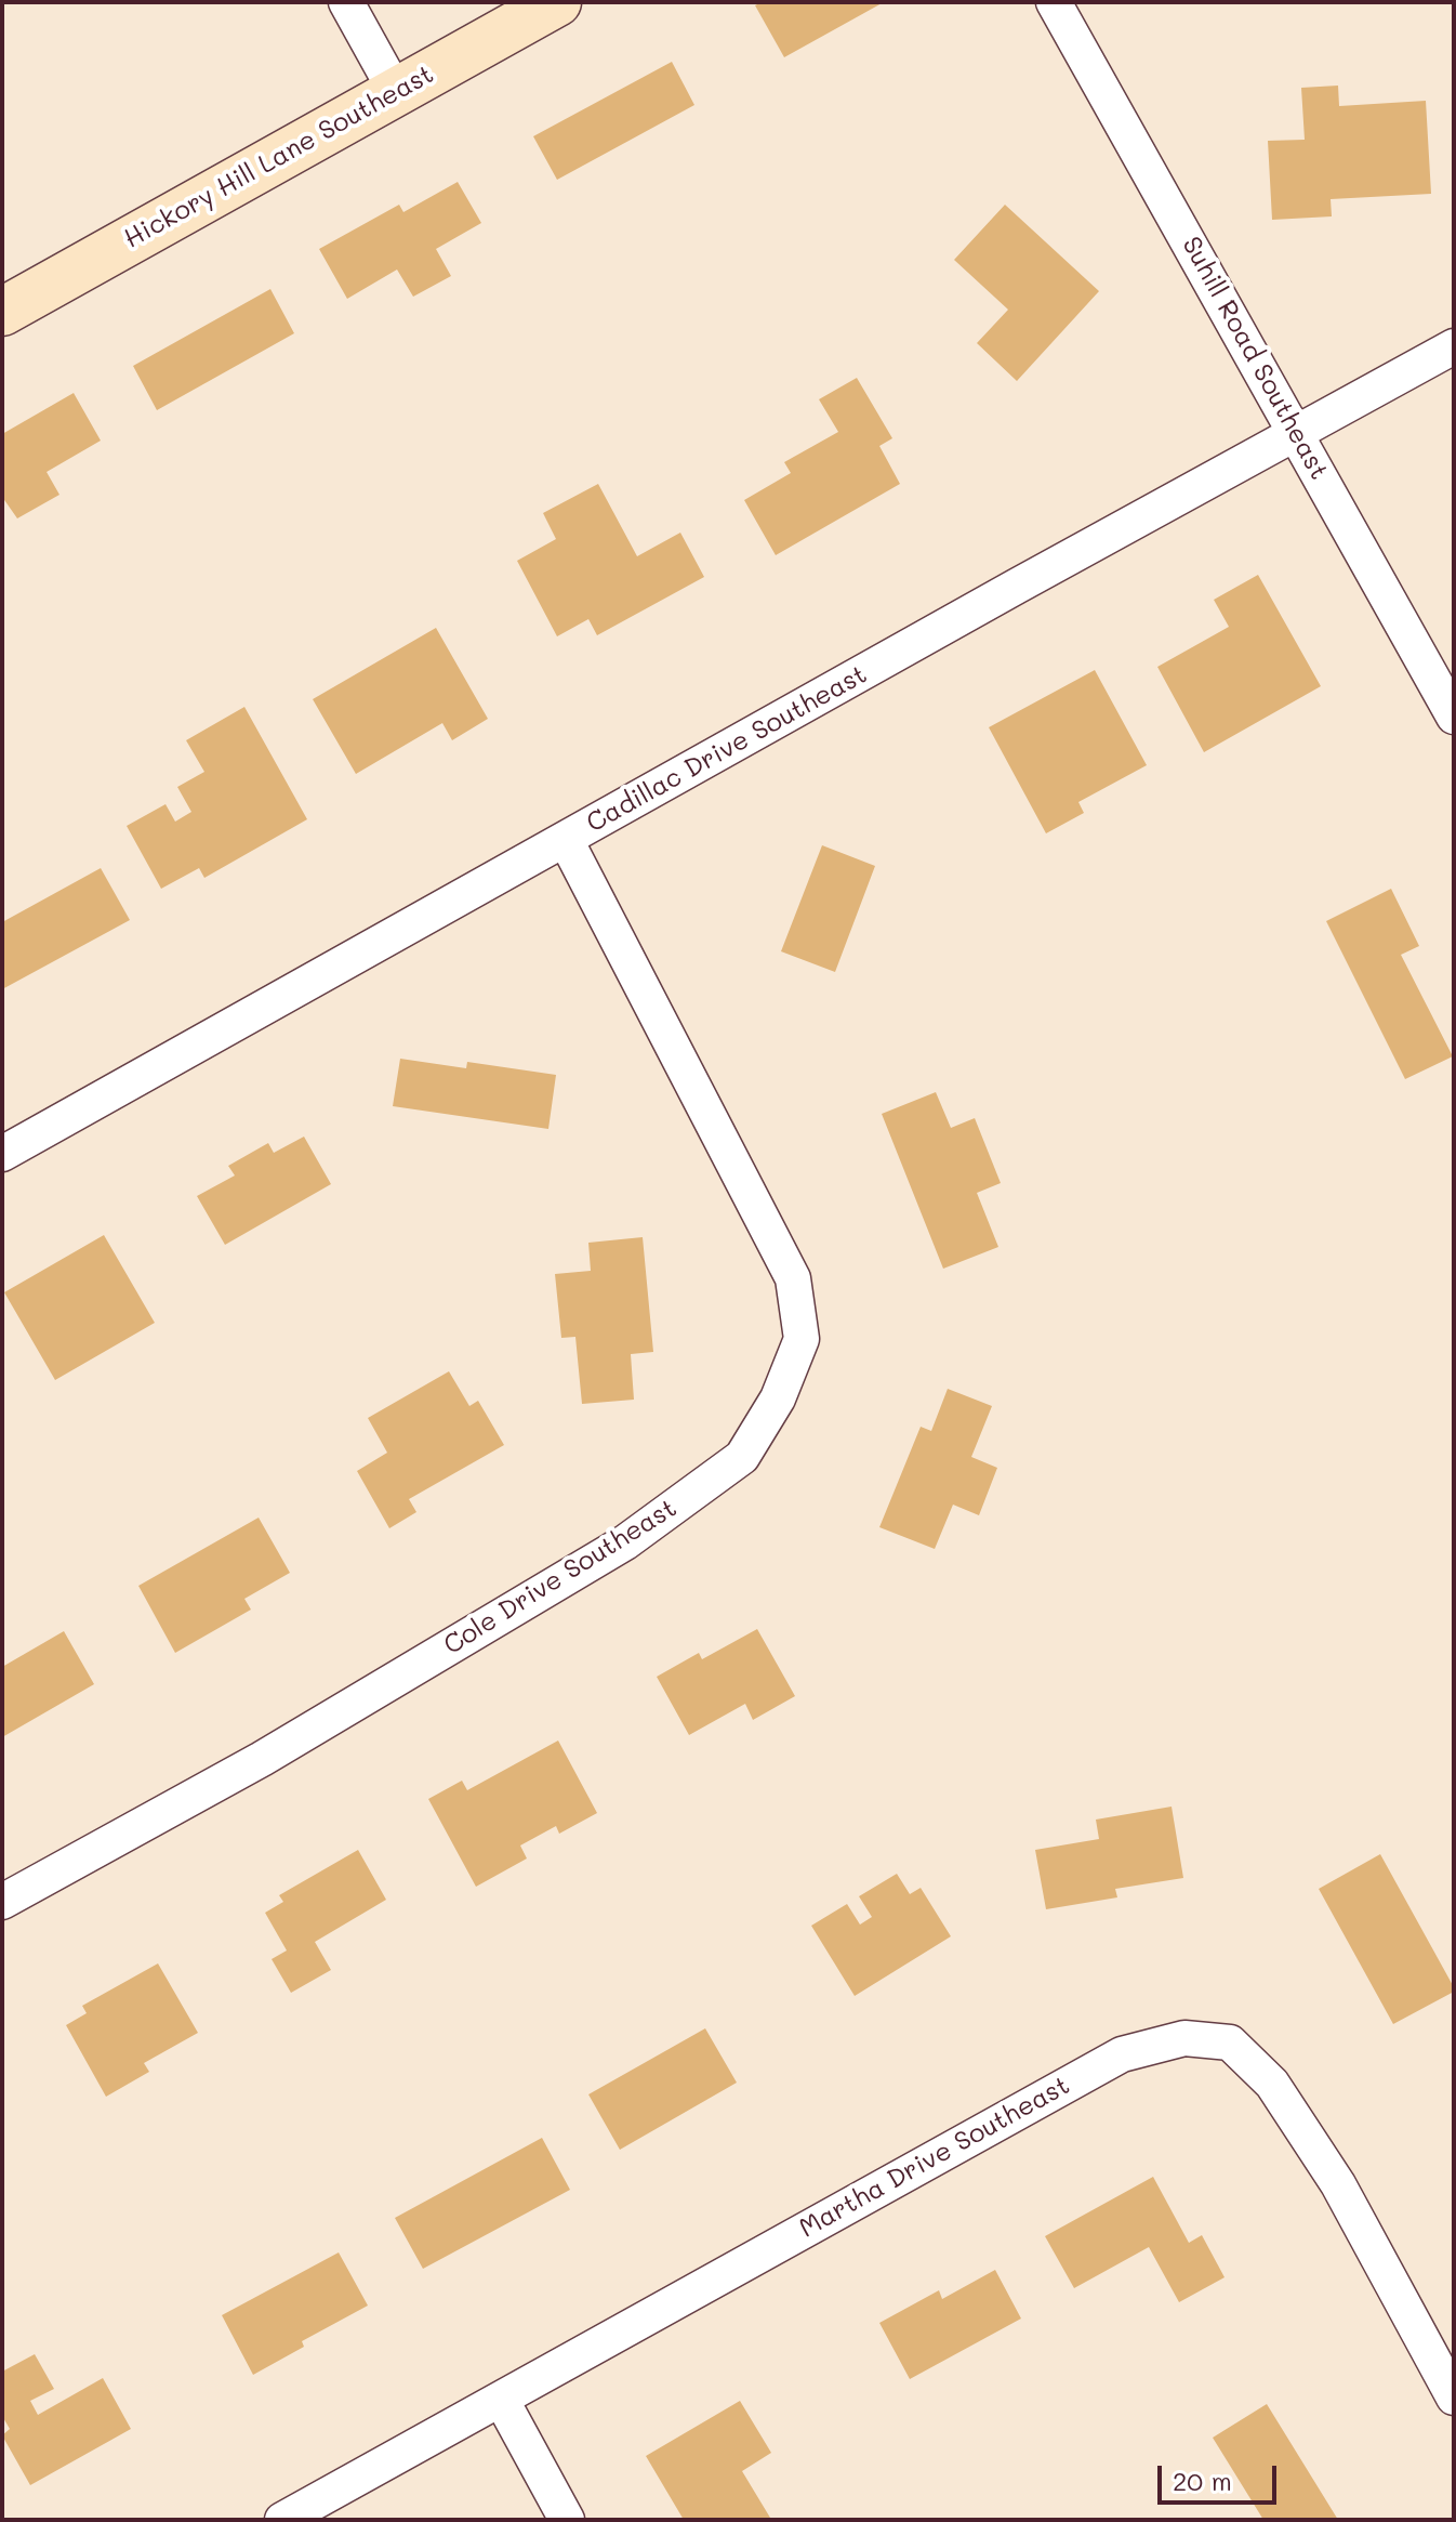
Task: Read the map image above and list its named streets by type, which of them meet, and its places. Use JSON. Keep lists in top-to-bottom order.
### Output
{
  "streets": {
    "street": [
      "Hickory Hill Lane Southeast",
      "Suhill Road Southeast",
      "Cadillac Drive Southeast",
      "Cole Drive Southeast",
      "Martha Drive Southeast"
    ]
  },
  "crossings": [
    ["Suhill Road Southeast", "Cadillac Drive Southeast"],
    ["Cadillac Drive Southeast", "Cole Drive Southeast"]
  ],
  "scale_bar": "20 m"
}
